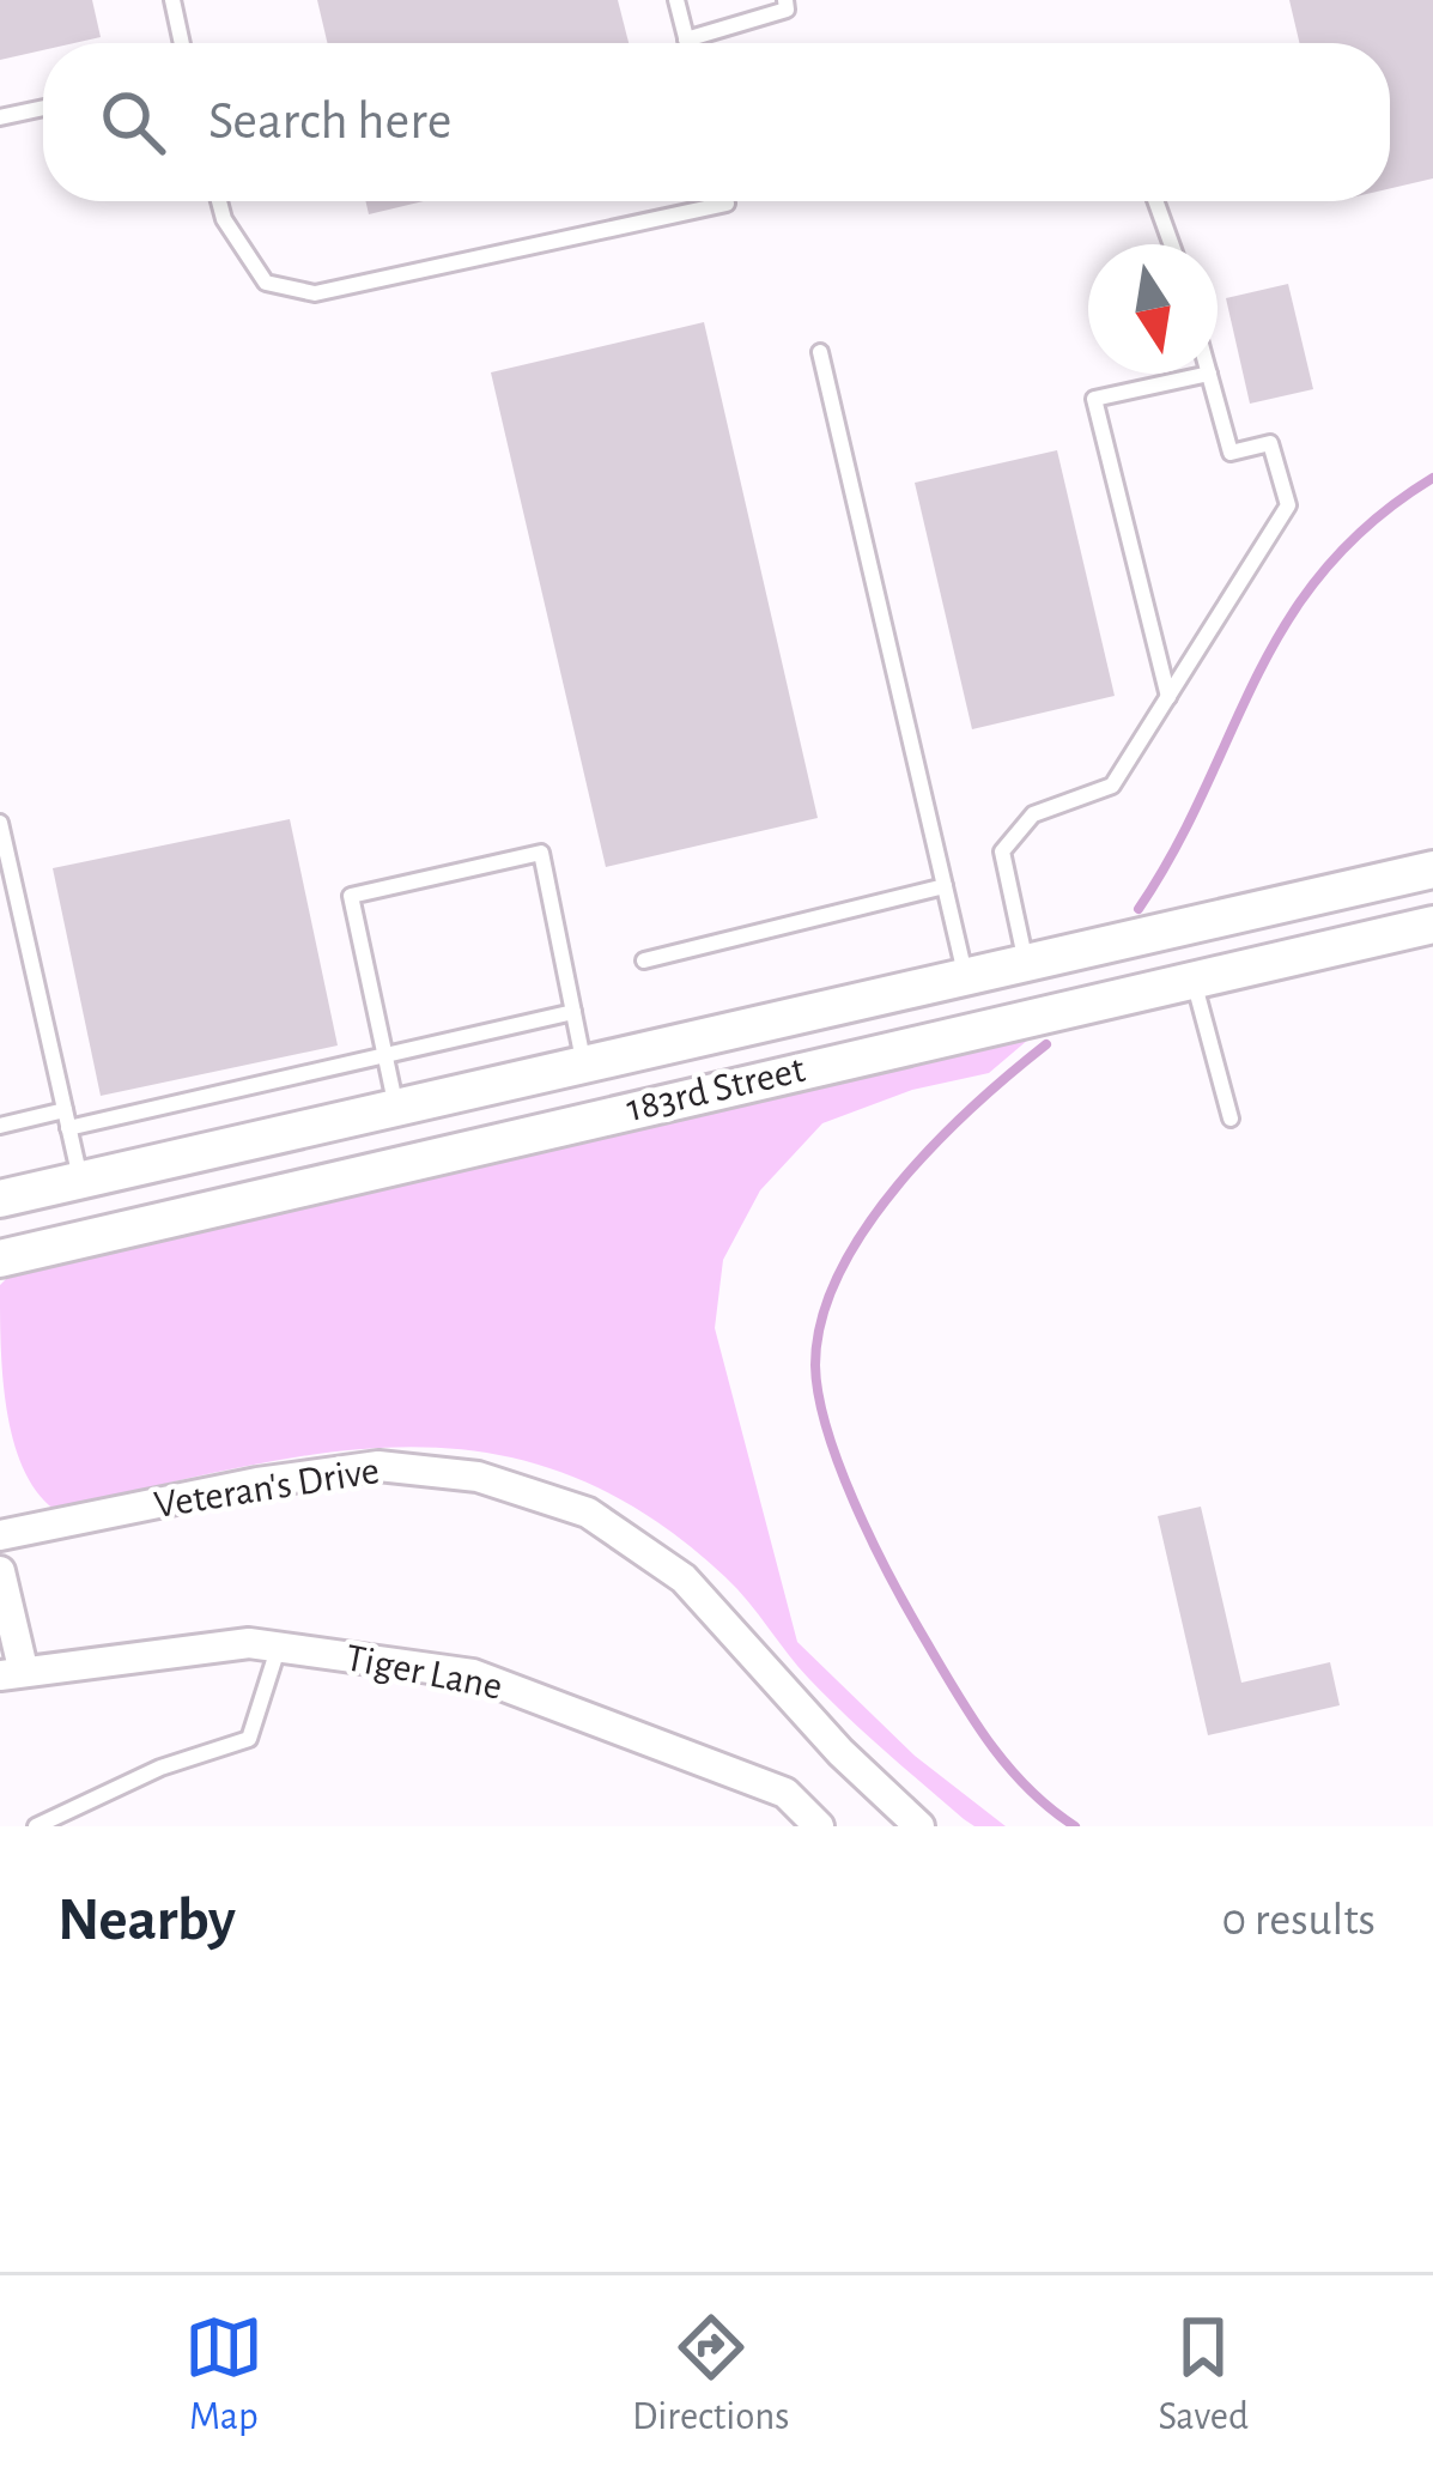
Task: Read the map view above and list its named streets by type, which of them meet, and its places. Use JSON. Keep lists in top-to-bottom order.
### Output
{
  "streets": {
    "street": ["183rd Street", "Veteran's Drive", "Tiger Lane"]
  },
  "north": "bottom",
  "page": {
    "search": "Search here",
    "heading": ["Nearby", "0 results"],
    "nav": ["Map", "Directions", "Saved"]
  }
}
